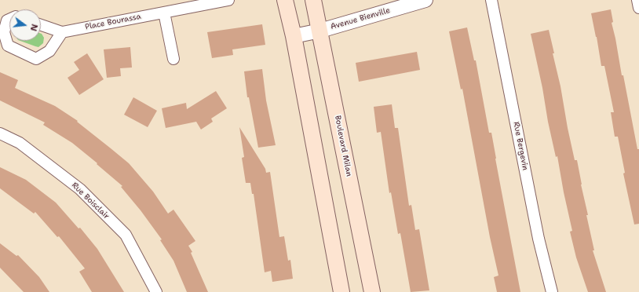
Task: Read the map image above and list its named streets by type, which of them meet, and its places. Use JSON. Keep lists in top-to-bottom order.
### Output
{
  "streets": {
    "main road": ["Boulevard Milan"],
    "street": [
      "Avenue Bienville",
      "Place Bourassa",
      "Rue Bergevin",
      "Rue Boisclair"
    ]
  },
  "crossings": [
    ["Avenue Bienville", "Boulevard Milan"]
  ],
  "north": "right"
}
